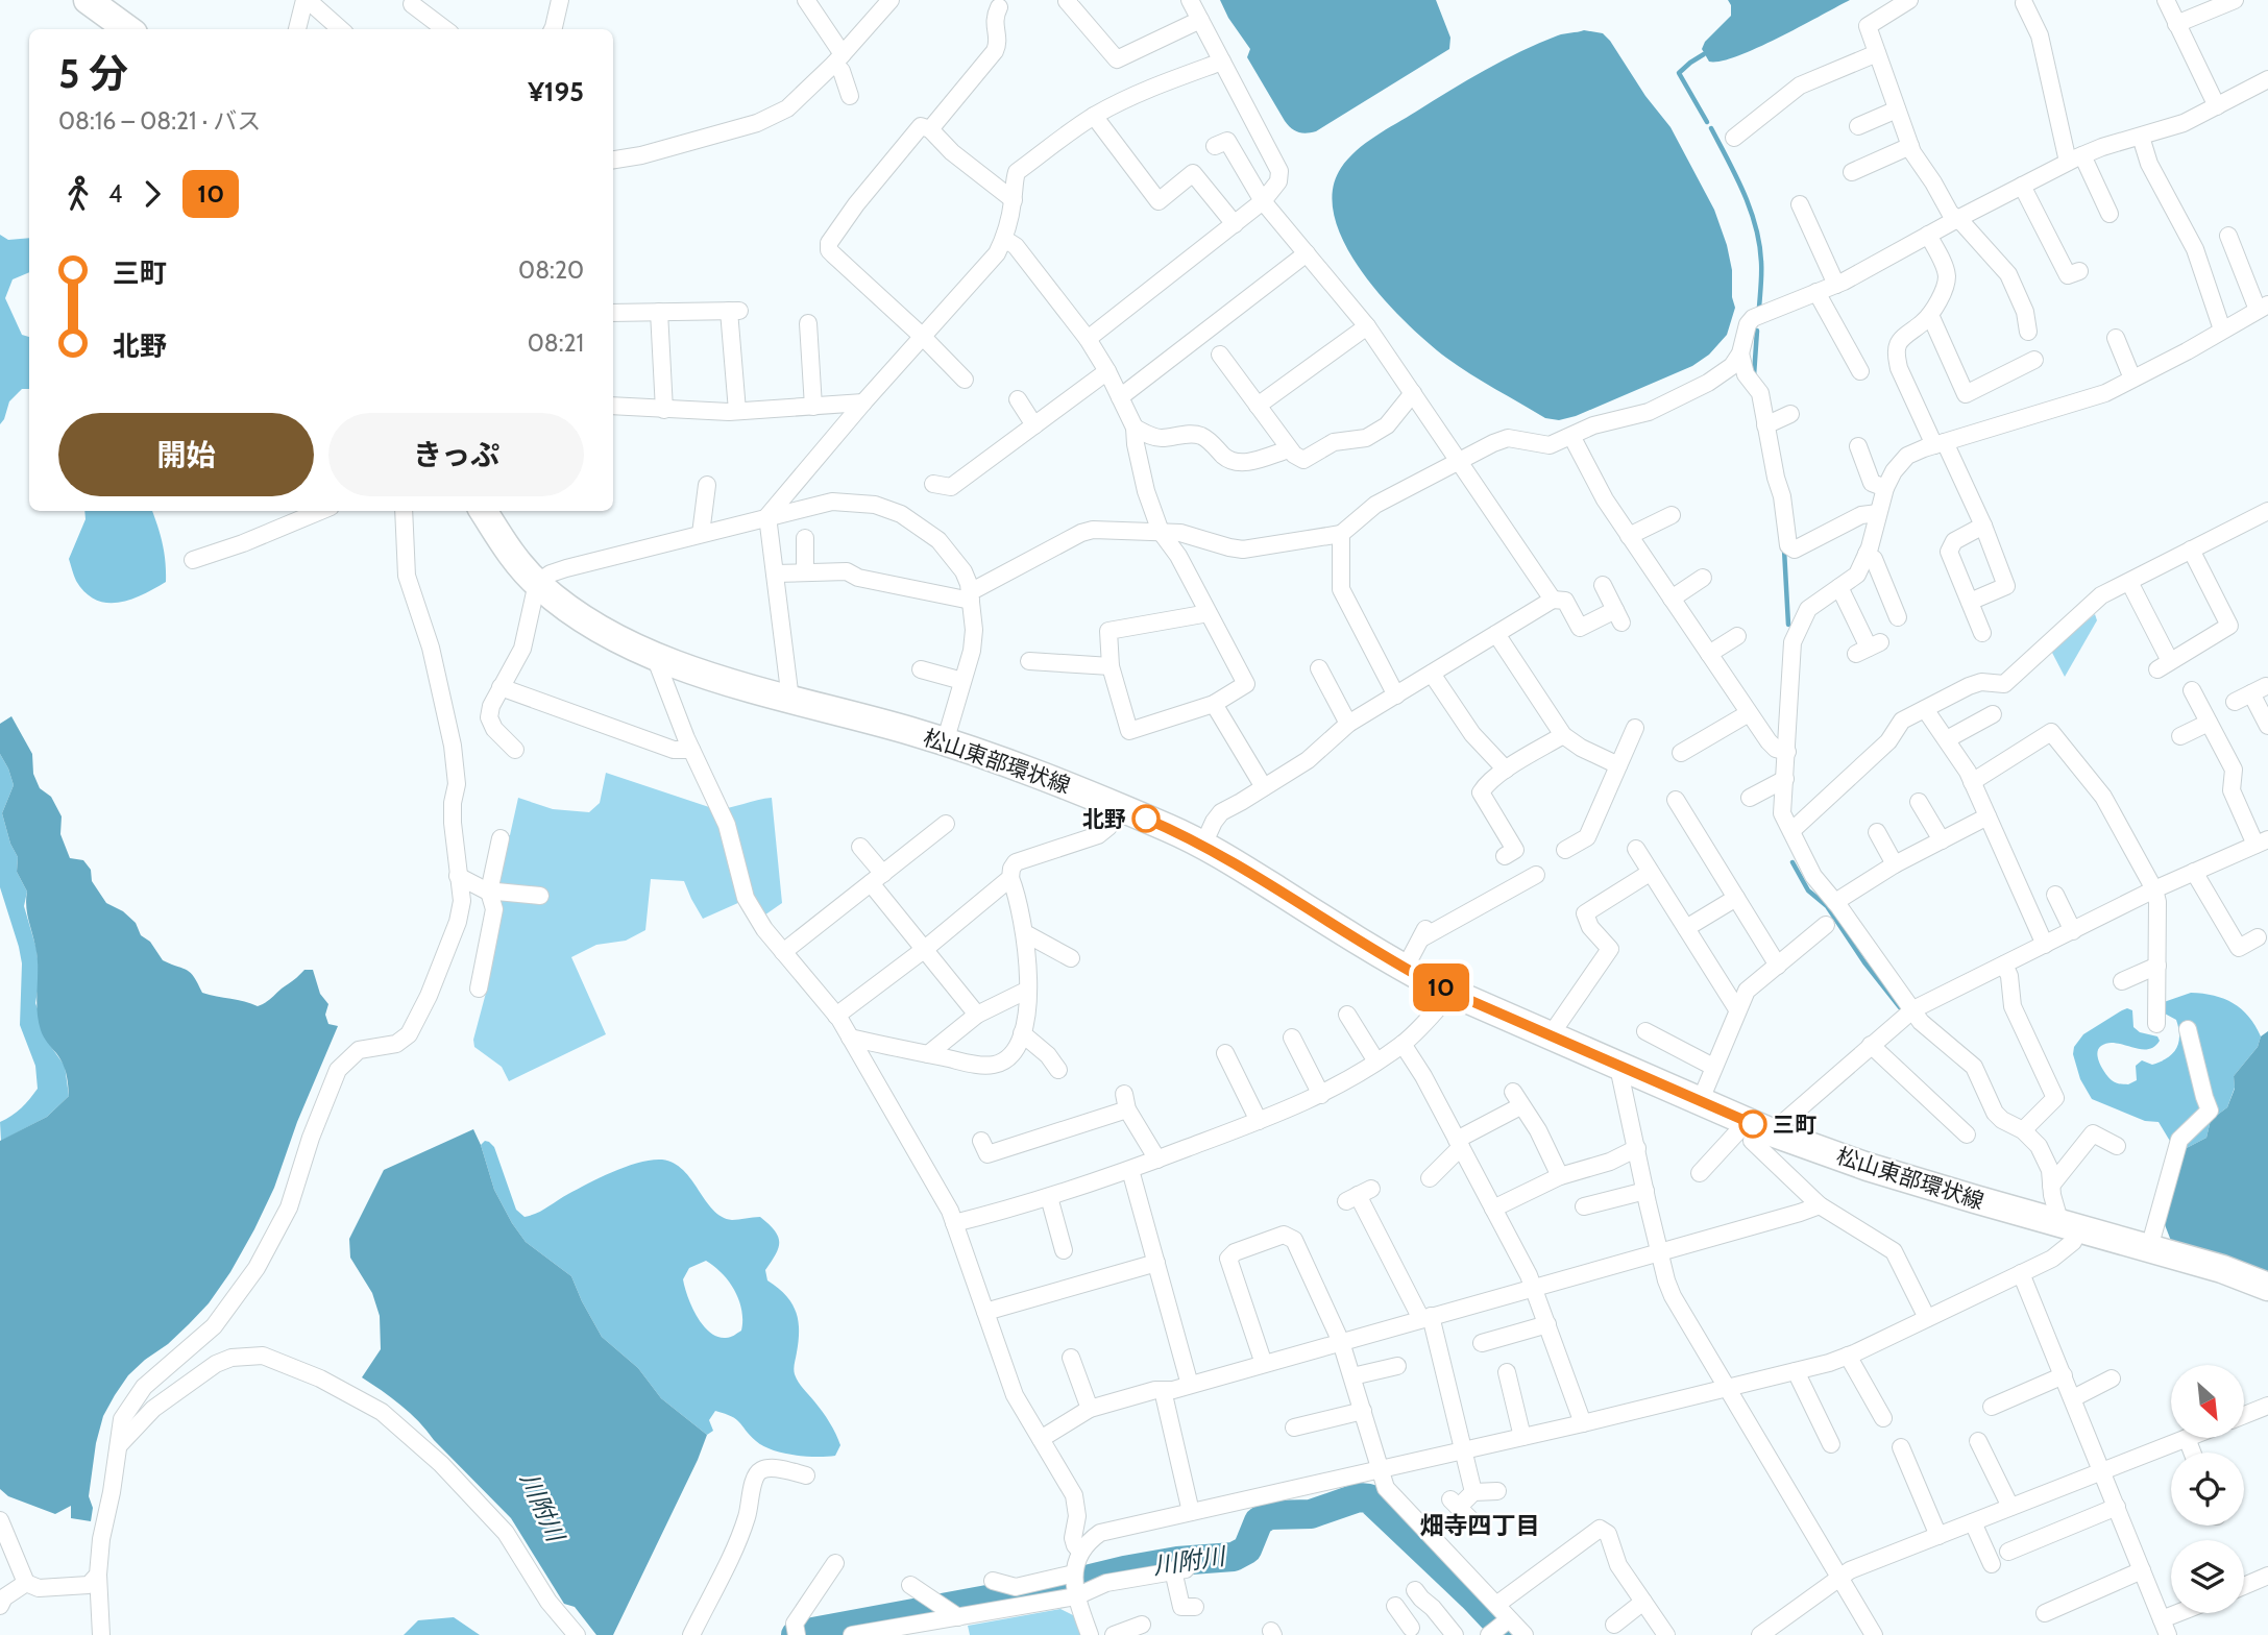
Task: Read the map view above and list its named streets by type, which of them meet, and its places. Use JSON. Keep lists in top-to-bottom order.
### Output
{
  "streets": {
    "main road": ["松山東部環状線"]
  },
  "districts": ["畑寺四丁目"],
  "water": ["川附川"],
  "places": ["北野", "三町"],
  "lines": ["bus line 10"],
  "north": "bottom right",
  "page": {
    "on_map": "10",
    "heading": ["5 分", "08:16 – 08:21 · バス", "¥195"],
    "legs": ["4", "10"],
    "list": [
      {
        "name": "三町",
        "value": "08:20"
      },
      {
        "name": "北野",
        "value": "08:21"
      }
    ],
    "buttons": ["開始", "きっぷ"]
  }
}
